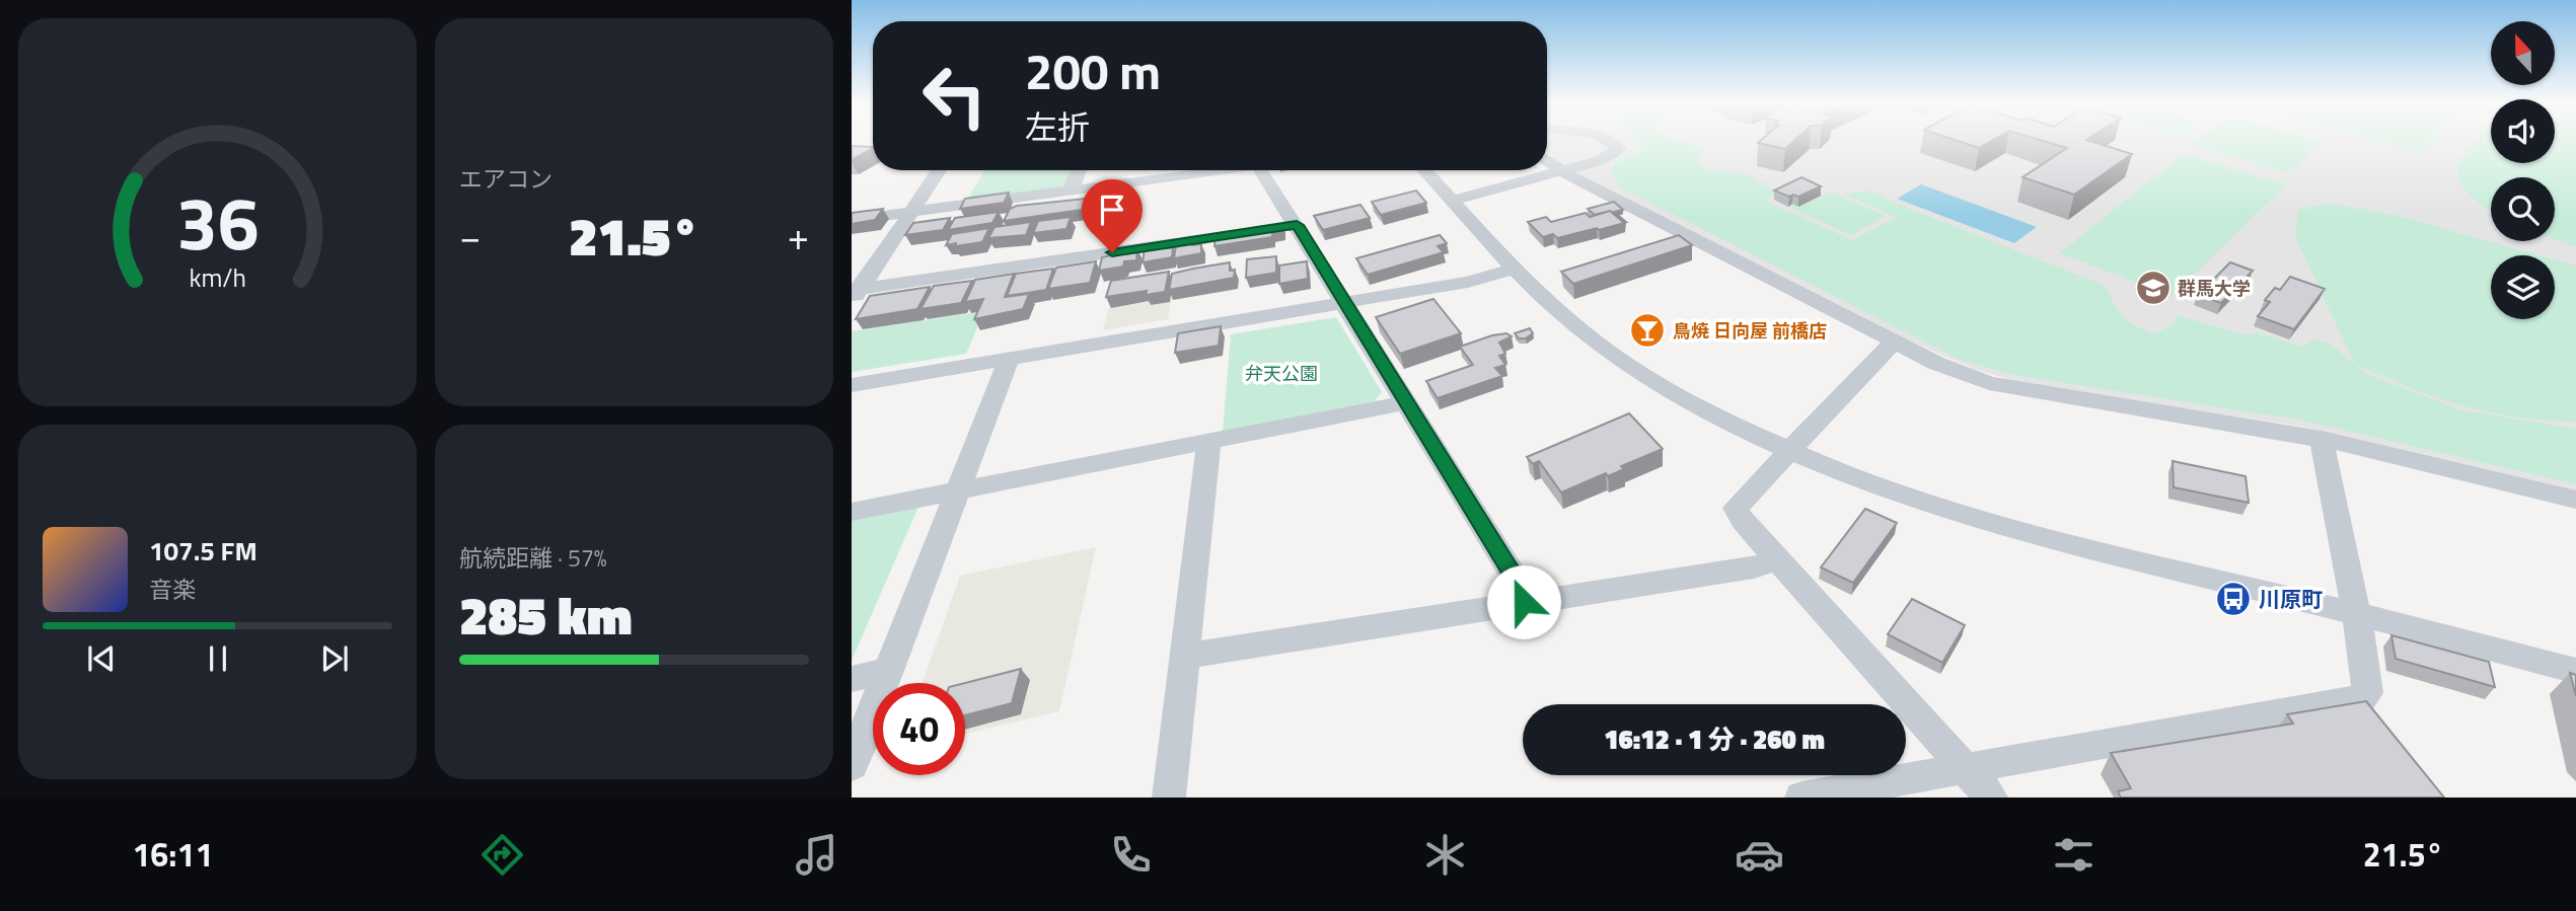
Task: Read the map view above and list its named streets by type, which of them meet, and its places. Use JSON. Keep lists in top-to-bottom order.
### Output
{
  "parks": ["弁天公園"],
  "places": {
    "school or university": ["群馬大学"],
    "bar": ["鳥焼 日向屋 前橋店"],
    "bus stop": ["川原町"]
  },
  "north": "top",
  "page": {
    "tile": [
      "エアコン",
      ["航続距離 · 57%", "285 km"]
    ],
    "turn": ["200 m", "左折"],
    "heat": ["−", "21.5°", "+"],
    "song": ["107.5 FM", "音楽"],
    "limit": "40",
    "trip": "16:12 · 1 分 · 260 m",
    "tabs": ["16:11", "21.5°"],
    "gauge": ["36", "km/h"]
  }
}
